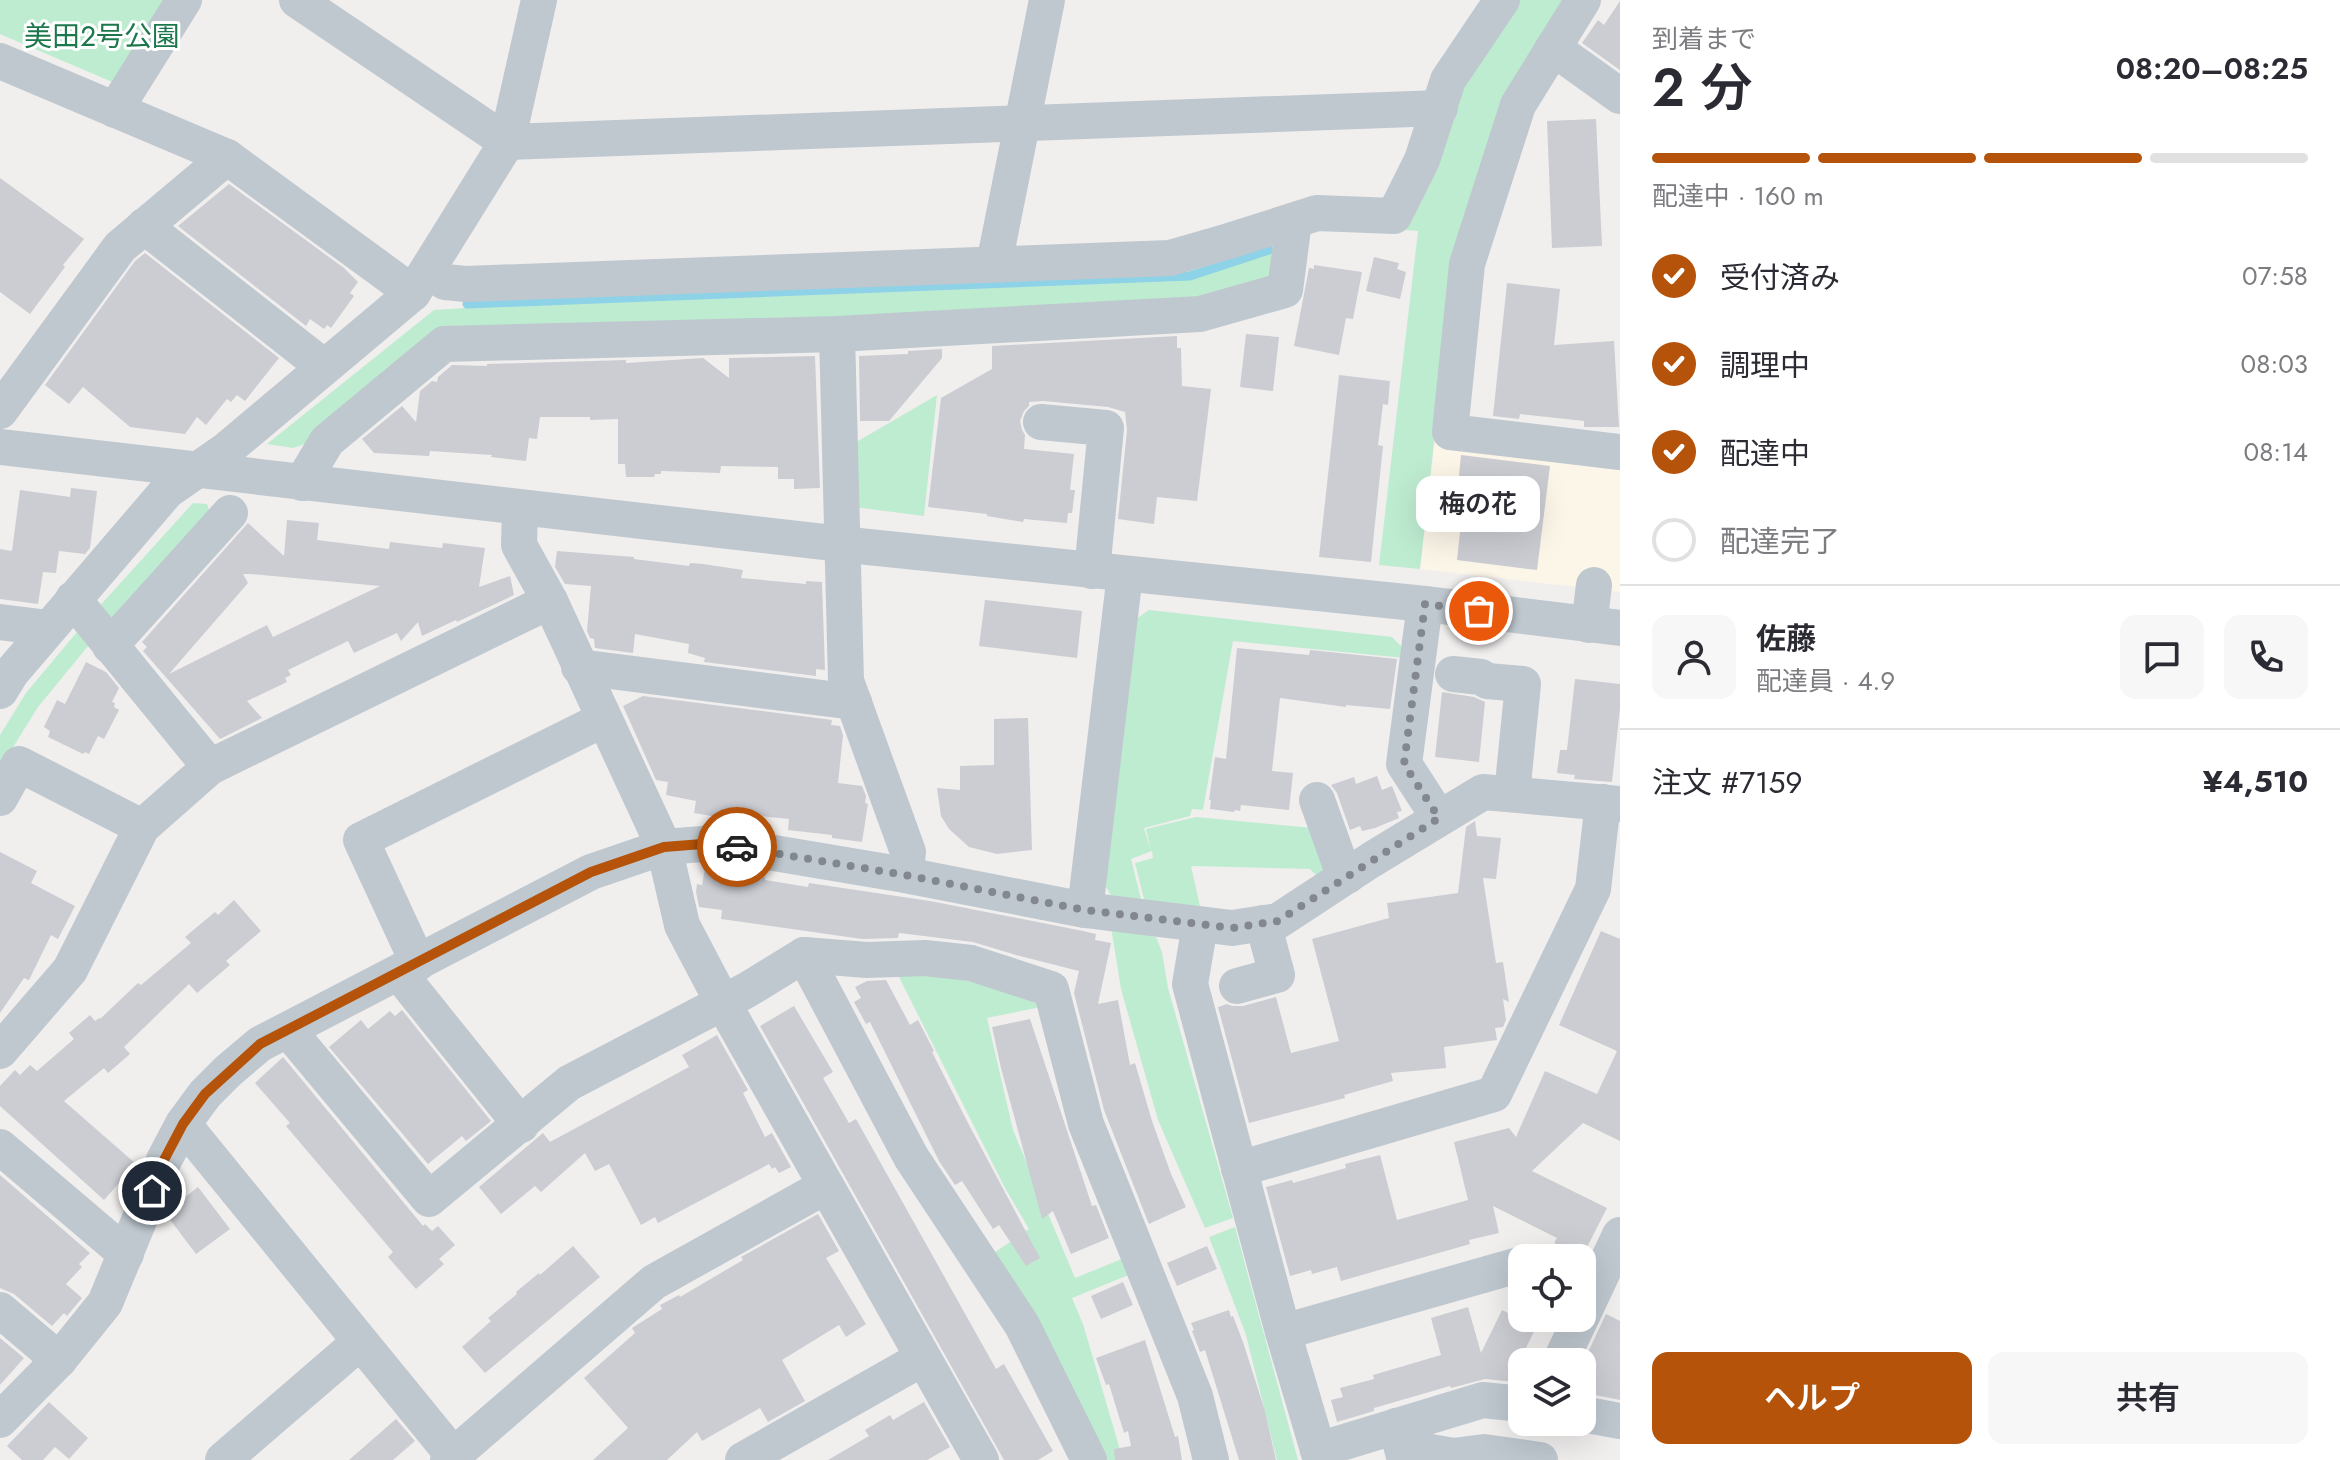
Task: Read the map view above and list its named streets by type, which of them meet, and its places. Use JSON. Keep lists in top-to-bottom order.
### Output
{
  "parks": ["美田２号公園"],
  "places": ["梅の花"],
  "page": {
    "heading": ["2 分", "到着まで", "08:20–08:25"],
    "panel": [
      "佐藤",
      "配達員 · 4.9",
      "注文 #7159",
      "¥4,510"
    ],
    "bar": "配達中 · 160 m",
    "list": [
      ["受付済み", "07:58"],
      ["調理中", "08:03"],
      ["配達中", "08:14"],
      "配達完了"
    ],
    "bubble": "梅の花",
    "buttons": ["ヘルプ", "共有"]
  }
}
